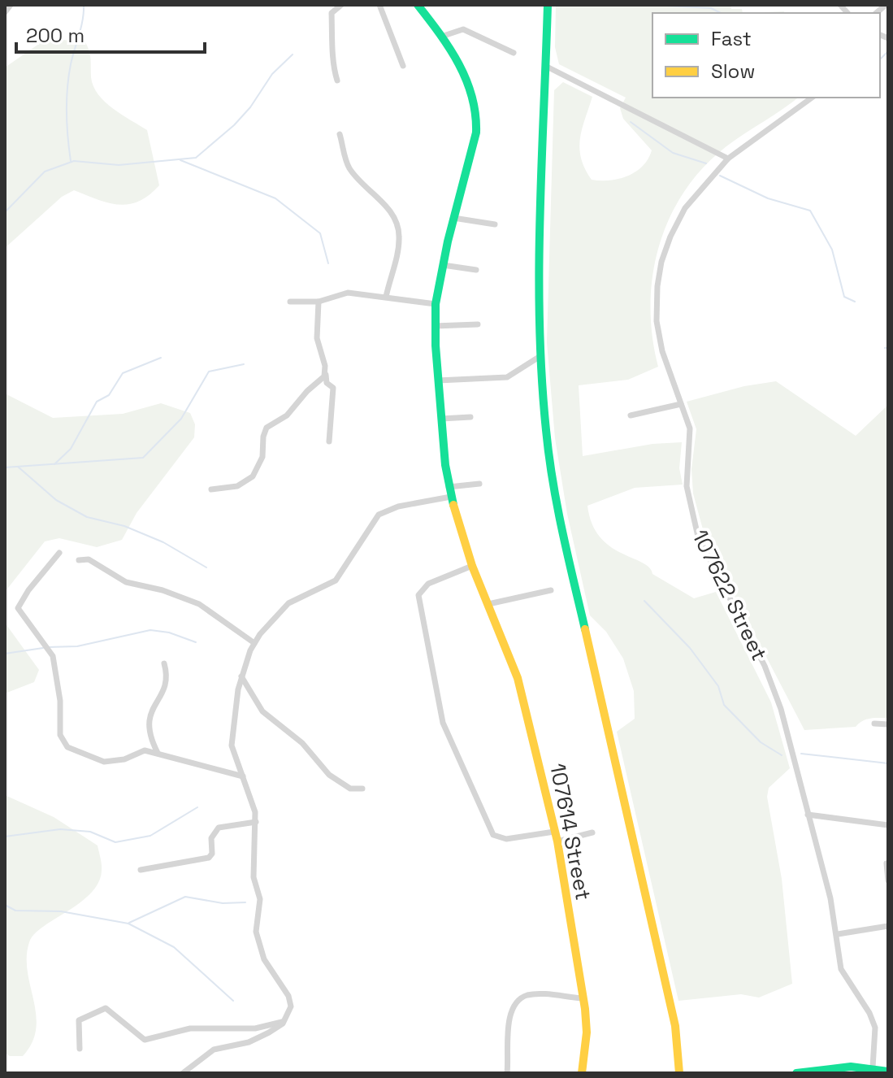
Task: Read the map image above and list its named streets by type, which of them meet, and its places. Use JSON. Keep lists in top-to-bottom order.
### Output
{
  "streets": {
    "street": ["107622 Street", "107614 Street"]
  },
  "legend": ["Fast", "Slow"],
  "scale_bar": "200 m"
}
